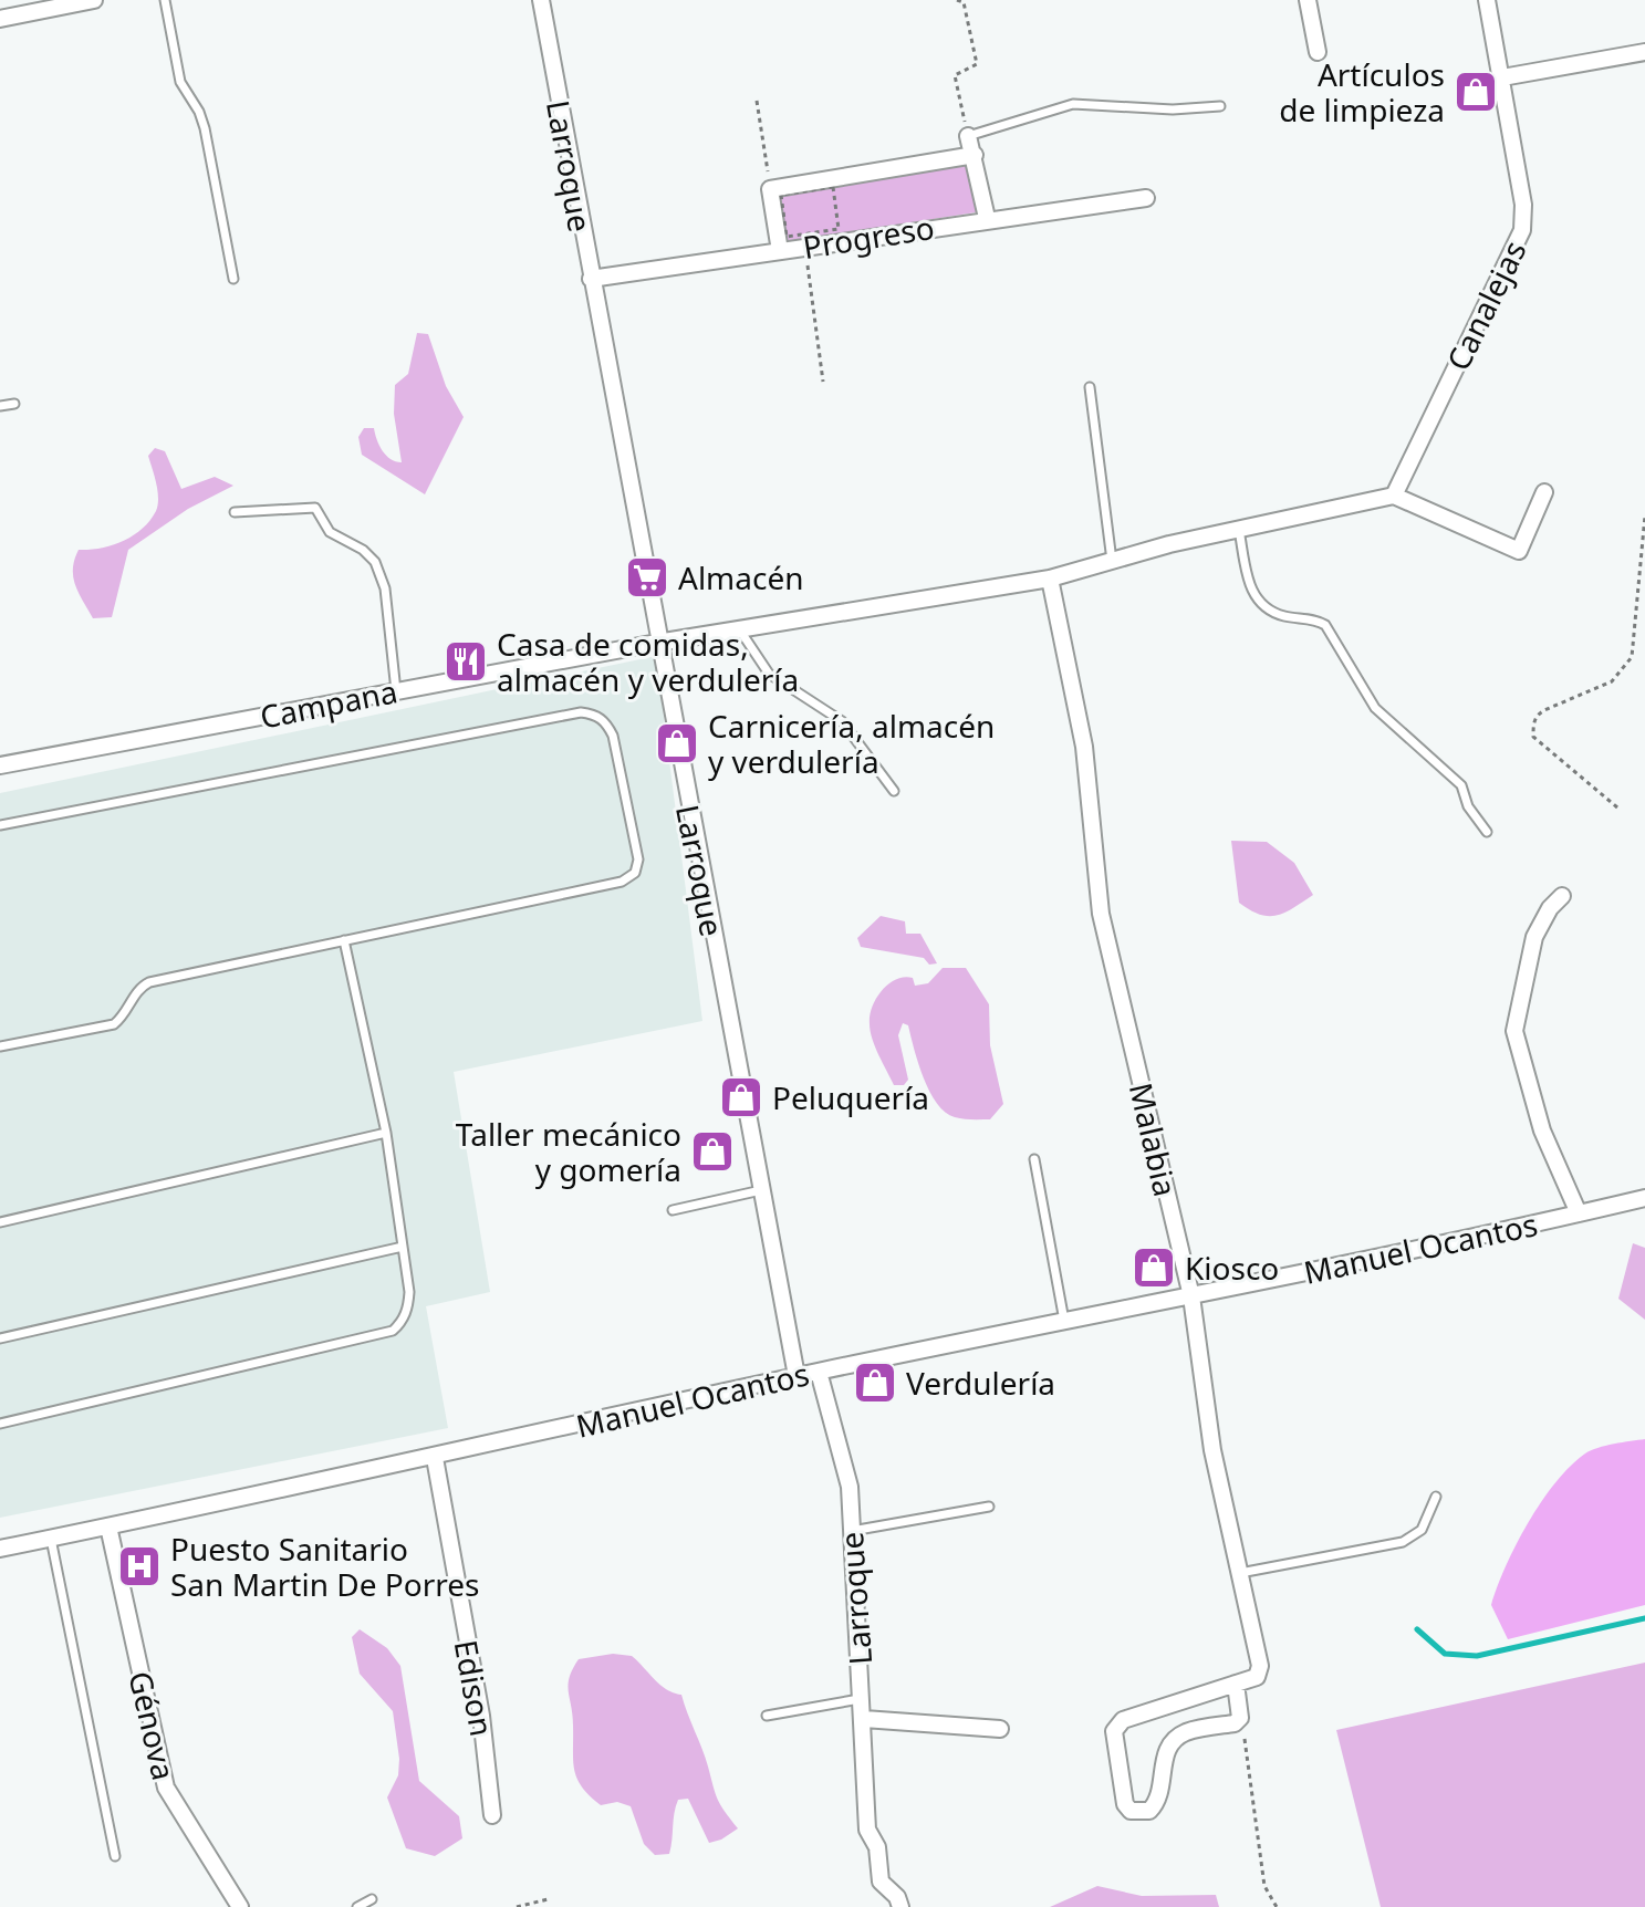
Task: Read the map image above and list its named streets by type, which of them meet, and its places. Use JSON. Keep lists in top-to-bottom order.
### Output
{
  "streets": {
    "street": [
      "Larroque",
      "Progreso",
      "Canalejas",
      "Campana",
      "Malabia",
      "Manuel Ocantos",
      "Edison",
      "Génova"
    ]
  },
  "crossings": [
    ["Larroque", "Progreso"],
    ["Larroque", "Campana"],
    ["Larroque", "Manuel Ocantos"],
    ["Canalejas", "Campana"],
    ["Campana", "Malabia"],
    ["Malabia", "Manuel Ocantos"],
    ["Manuel Ocantos", "Edison"],
    ["Manuel Ocantos", "Génova"]
  ],
  "places": {
    "shop": [
      "Artículos de limpieza",
      "Carnicería, almacén y verdulería",
      "Peluquería",
      "Taller mecánico y gomería",
      "Kiosco",
      "Verdulería"
    ],
    "supermarket": ["Almacén"],
    "restaurant": ["Casa de comidas, almacén y verdulería"],
    "hospital": ["Puesto Sanitario San Martin De Porres"]
  }
}
